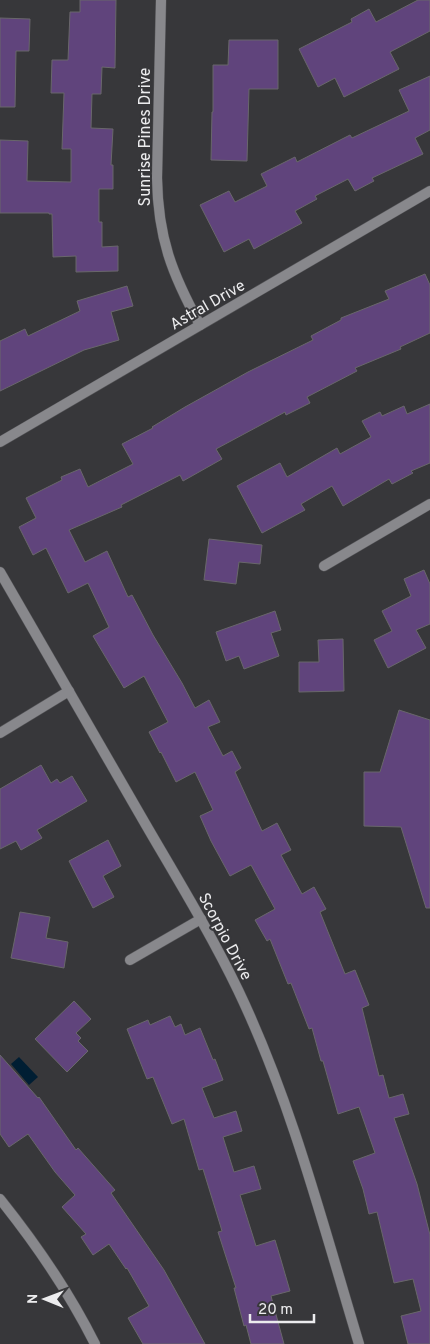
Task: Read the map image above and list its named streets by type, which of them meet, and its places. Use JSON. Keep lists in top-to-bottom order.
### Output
{
  "streets": {
    "street": ["Sunrise Pines Drive", "Astral Drive", "Scorpio Drive"]
  },
  "crossings": [
    ["Sunrise Pines Drive", "Astral Drive"]
  ],
  "scale_bar": "20 m",
  "north": "left"
}
